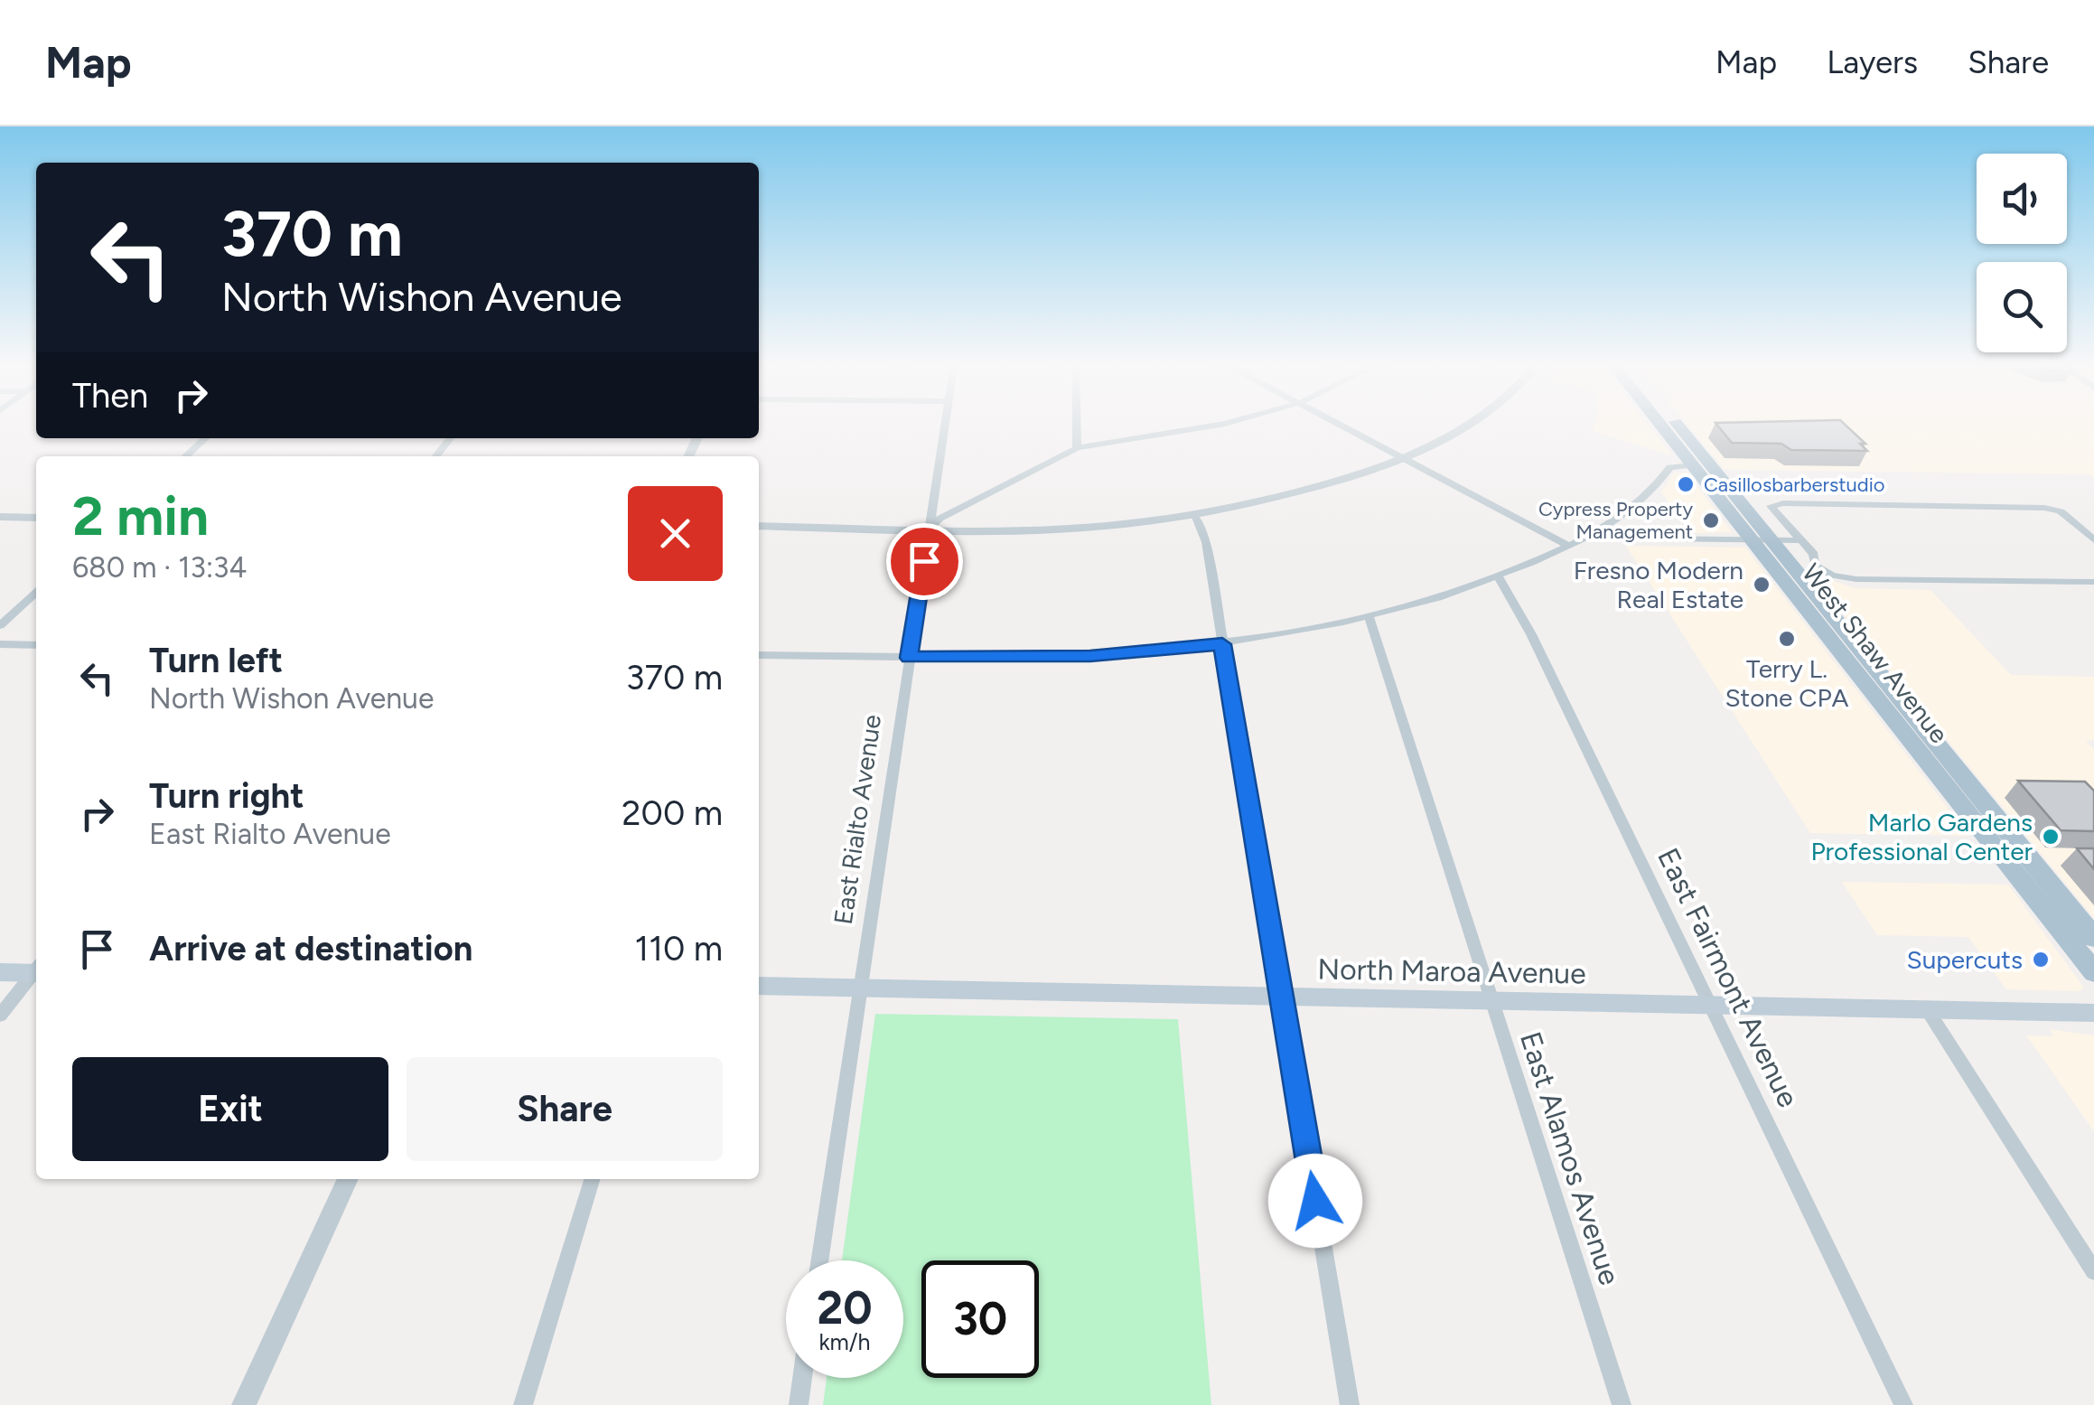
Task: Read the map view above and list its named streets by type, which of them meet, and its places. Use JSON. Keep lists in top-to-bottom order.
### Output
{
  "streets": {
    "main road": ["West Shaw Avenue", "North Maroa Avenue"],
    "street": ["East Rialto Avenue", "East Fairmont Avenue", "East Alamos Avenue"]
  },
  "crossings": [
    ["East Rialto Avenue", "North Maroa Avenue"],
    ["North Maroa Avenue", "East Fairmont Avenue"],
    ["North Maroa Avenue", "East Alamos Avenue"]
  ],
  "places": [
    "Casillosbarberstudio",
    "Cypress Property Management",
    "Fresno Modern Real Estate",
    "Terry L. Stone CPA",
    "Marlo Gardens Professional Center",
    "Supercuts"
  ],
  "page": {
    "header": "Map",
    "nav": ["Map", "Layers", "Share"],
    "turn": ["370 m", "North Wishon Avenue"],
    "then": "Then",
    "heading": ["2 min", "680 m · 13:34"],
    "list": [
      {
        "name": "Turn left",
        "note": "North Wishon Avenue",
        "value": "370 m"
      },
      {
        "name": "Turn right",
        "note": "East Rialto Avenue",
        "value": "200 m"
      },
      {
        "name": "Arrive at destination",
        "value": "110 m"
      }
    ],
    "buttons": ["Exit", "Share"],
    "speed": "20 km/h",
    "limit": "30"
  }
}
